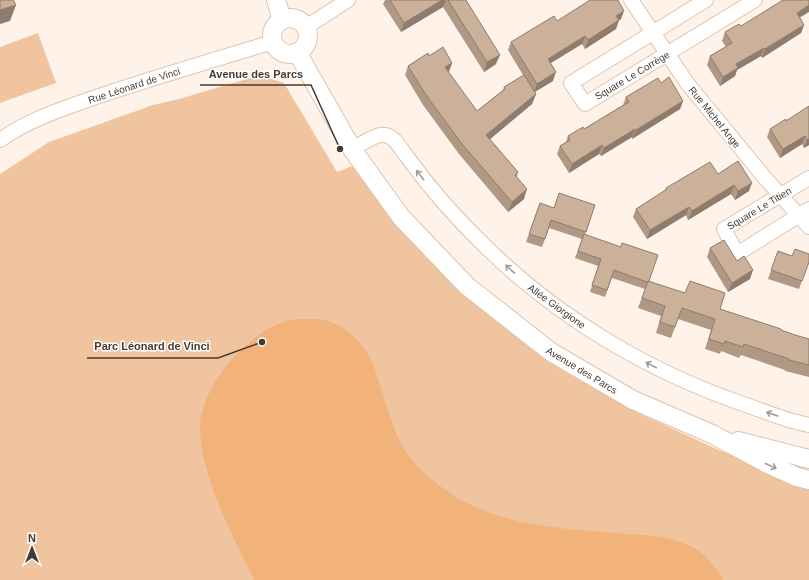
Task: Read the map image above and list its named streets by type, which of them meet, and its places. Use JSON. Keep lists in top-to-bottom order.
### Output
{
  "streets": {
    "street": [
      "Square Le Corrège",
      "Rue Léonard de Vinci",
      "Rue Michel Ange",
      "Square Le Titien",
      "Allée Giorgione",
      "Avenue des Parcs"
    ]
  },
  "crossings": [
    ["Square Le Corrège", "Rue Michel Ange"],
    ["Rue Léonard de Vinci", "Avenue des Parcs"],
    ["Rue Michel Ange", "Square Le Titien"],
    ["Allée Giorgione", "Avenue des Parcs"]
  ],
  "one_way": ["Allée Giorgione"],
  "places": ["Avenue des Parcs", "Parc Léonard de Vinci"],
  "north": "top"
}
